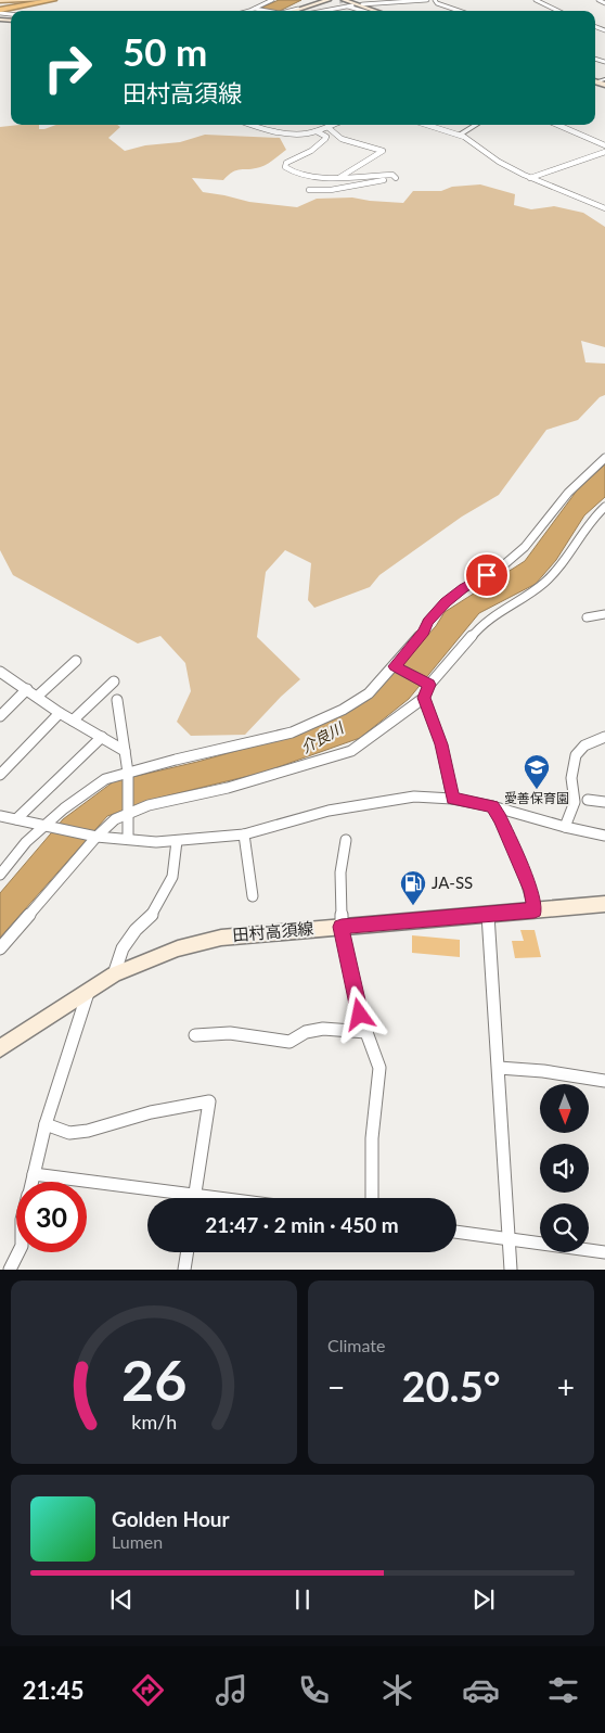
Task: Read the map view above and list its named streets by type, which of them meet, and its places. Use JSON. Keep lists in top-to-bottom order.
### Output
{
  "streets": {
    "main road": ["田村高須線"]
  },
  "water": ["介良川"],
  "places": {
    "school or university": ["愛善保育園"],
    "fuel station": ["JA-SS"]
  },
  "north": "bottom",
  "page": {
    "turn": ["50 m", "田村高須線"],
    "limit": "30",
    "trip": "21:47 · 2 min · 450 m",
    "tile": "Climate",
    "heat": ["−", "20.5°", "+"],
    "song": ["Golden Hour", "Lumen"],
    "tabs": "21:45",
    "gauge": ["26", "km/h"]
  }
}
